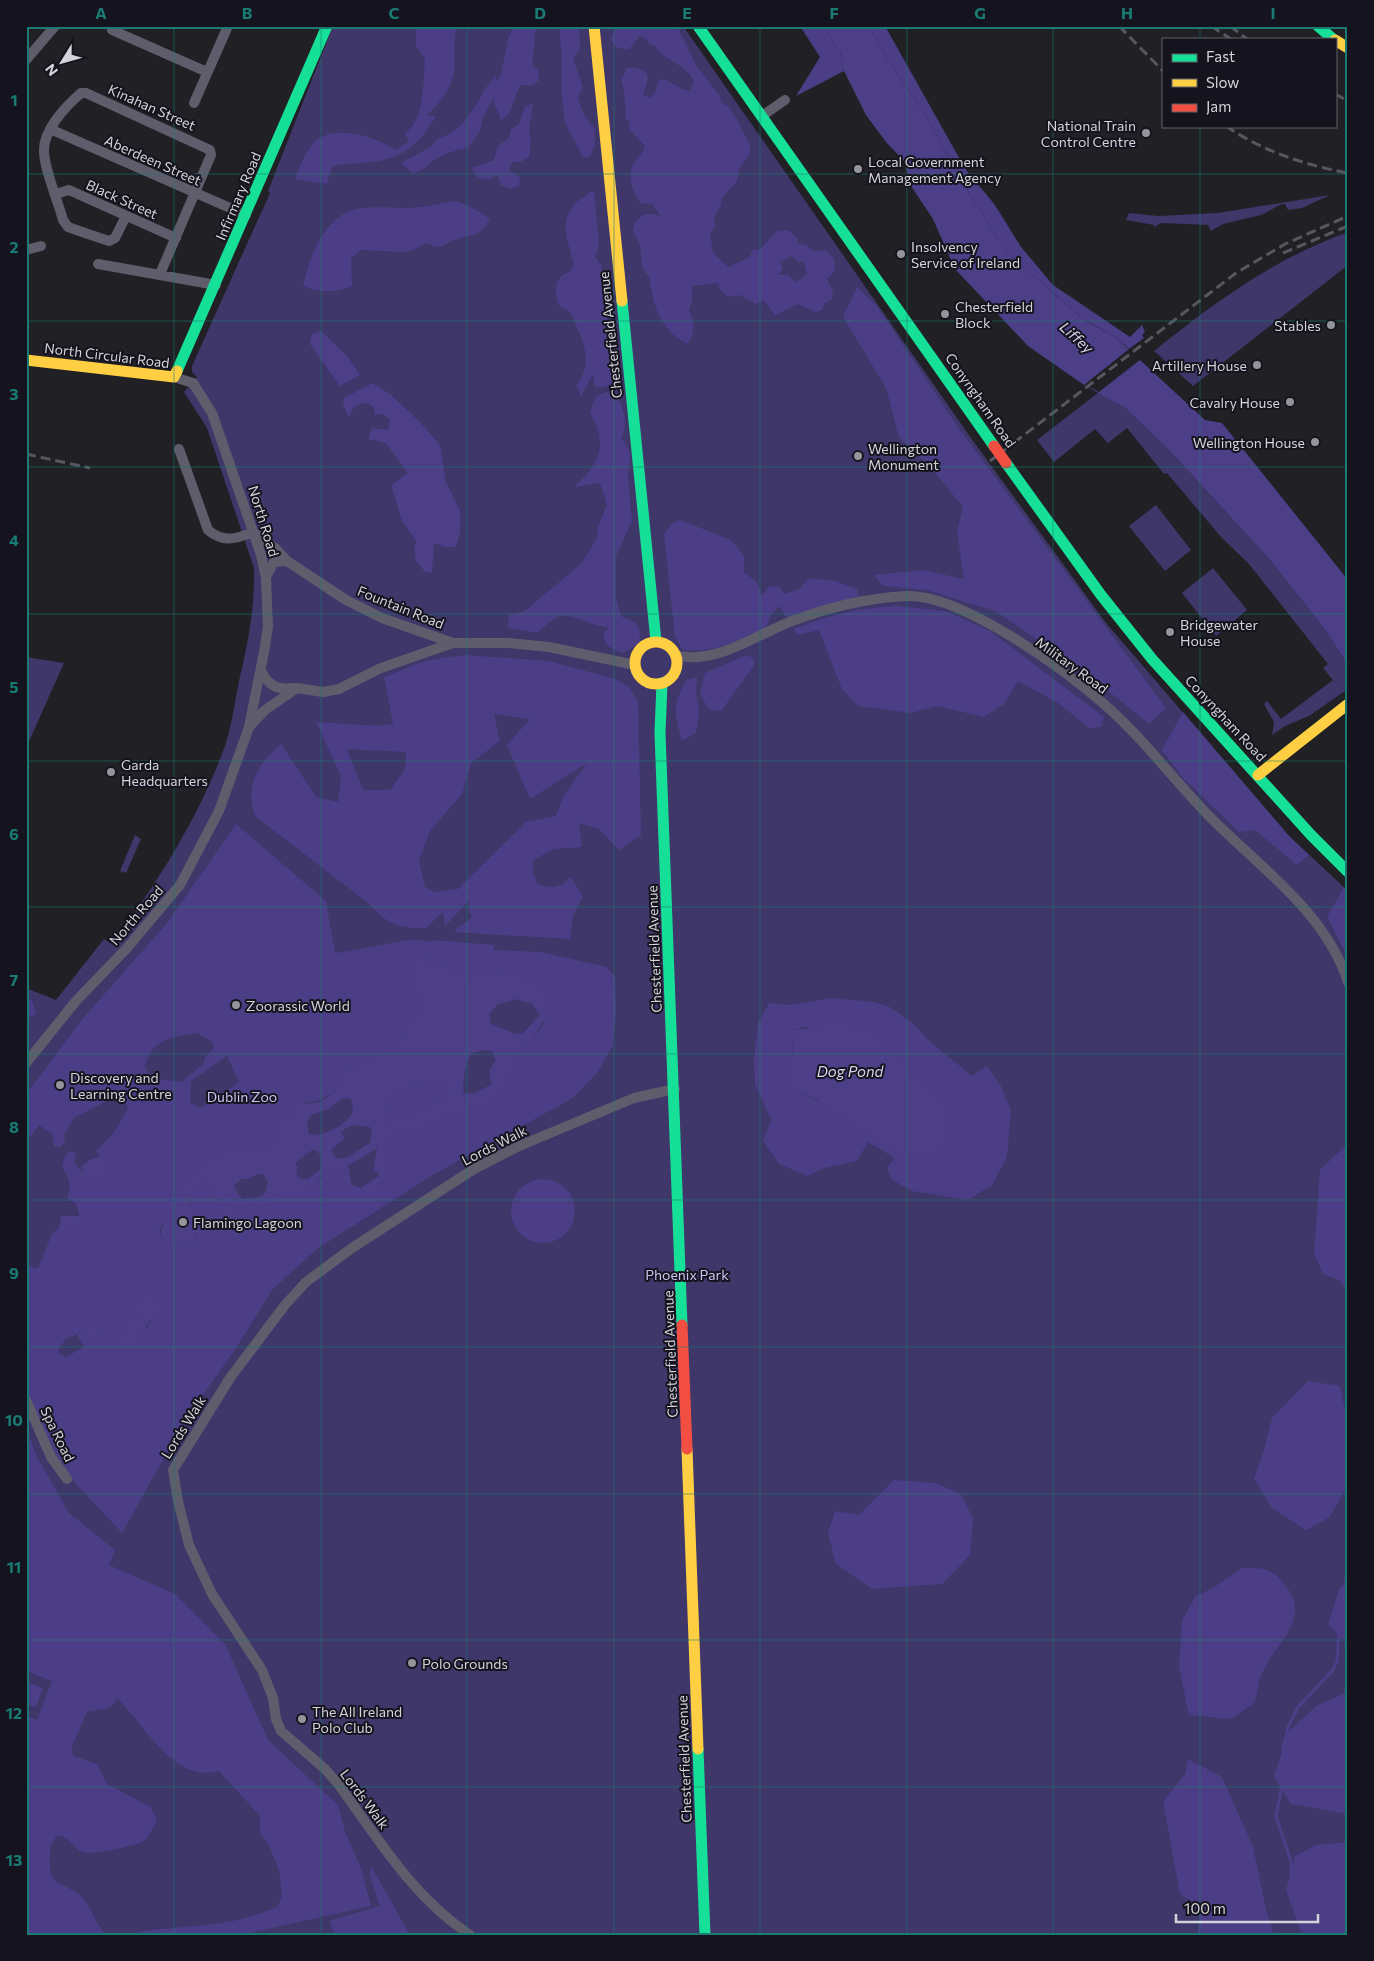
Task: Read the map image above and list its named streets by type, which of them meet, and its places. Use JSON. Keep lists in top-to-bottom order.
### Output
{
  "streets": {
    "street": [
      "Kinahan Street",
      "Aberdeen Street",
      "Infirmary Road",
      "Black Street",
      "Chesterfield Avenue",
      "North Circular Road",
      "Conyngham Road",
      "North Road",
      "Fountain Road",
      "Military Road",
      "Lords Walk",
      "Spa Road"
    ]
  },
  "crossings": [
    ["Kinahan Street", "Aberdeen Street"],
    ["Aberdeen Street", "Infirmary Road"],
    ["Infirmary Road", "North Circular Road"],
    ["Infirmary Road", "North Road"],
    ["Chesterfield Avenue", "Fountain Road"],
    ["Chesterfield Avenue", "Military Road"],
    ["Chesterfield Avenue", "Lords Walk"],
    ["North Circular Road", "North Road"],
    ["North Road", "Fountain Road"],
    ["Fountain Road", "Military Road"]
  ],
  "water": ["Liffey", "Dog Pond"],
  "parks": ["Dublin Zoo", "Phoenix Park"],
  "places": [
    "National Train Control Centre",
    "Local Government Management Agency",
    "Insolvency Service of Ireland",
    "Chesterfield Block",
    "Stables",
    "Artillery House",
    "Cavalry House",
    "Wellington House",
    "Wellington Monument",
    "Bridgewater House",
    "Garda Headquarters",
    "Zoorassic World",
    "Discovery and Learning Centre",
    "Flamingo Lagoon",
    "Polo Grounds",
    "The All Ireland Polo Club"
  ],
  "legend": ["Fast", "Slow", "Jam"],
  "scale_bar": "100 m",
  "north": "bottom left",
  "grid": {
    "columns": [
      "A",
      "B",
      "C",
      "D",
      "E",
      "F",
      "G",
      "H",
      "I"
    ],
    "rows": [
      "1",
      "2",
      "3",
      "4",
      "5",
      "6",
      "7",
      "8",
      "9",
      "10",
      "11",
      "12",
      "13"
    ]
  }
}
